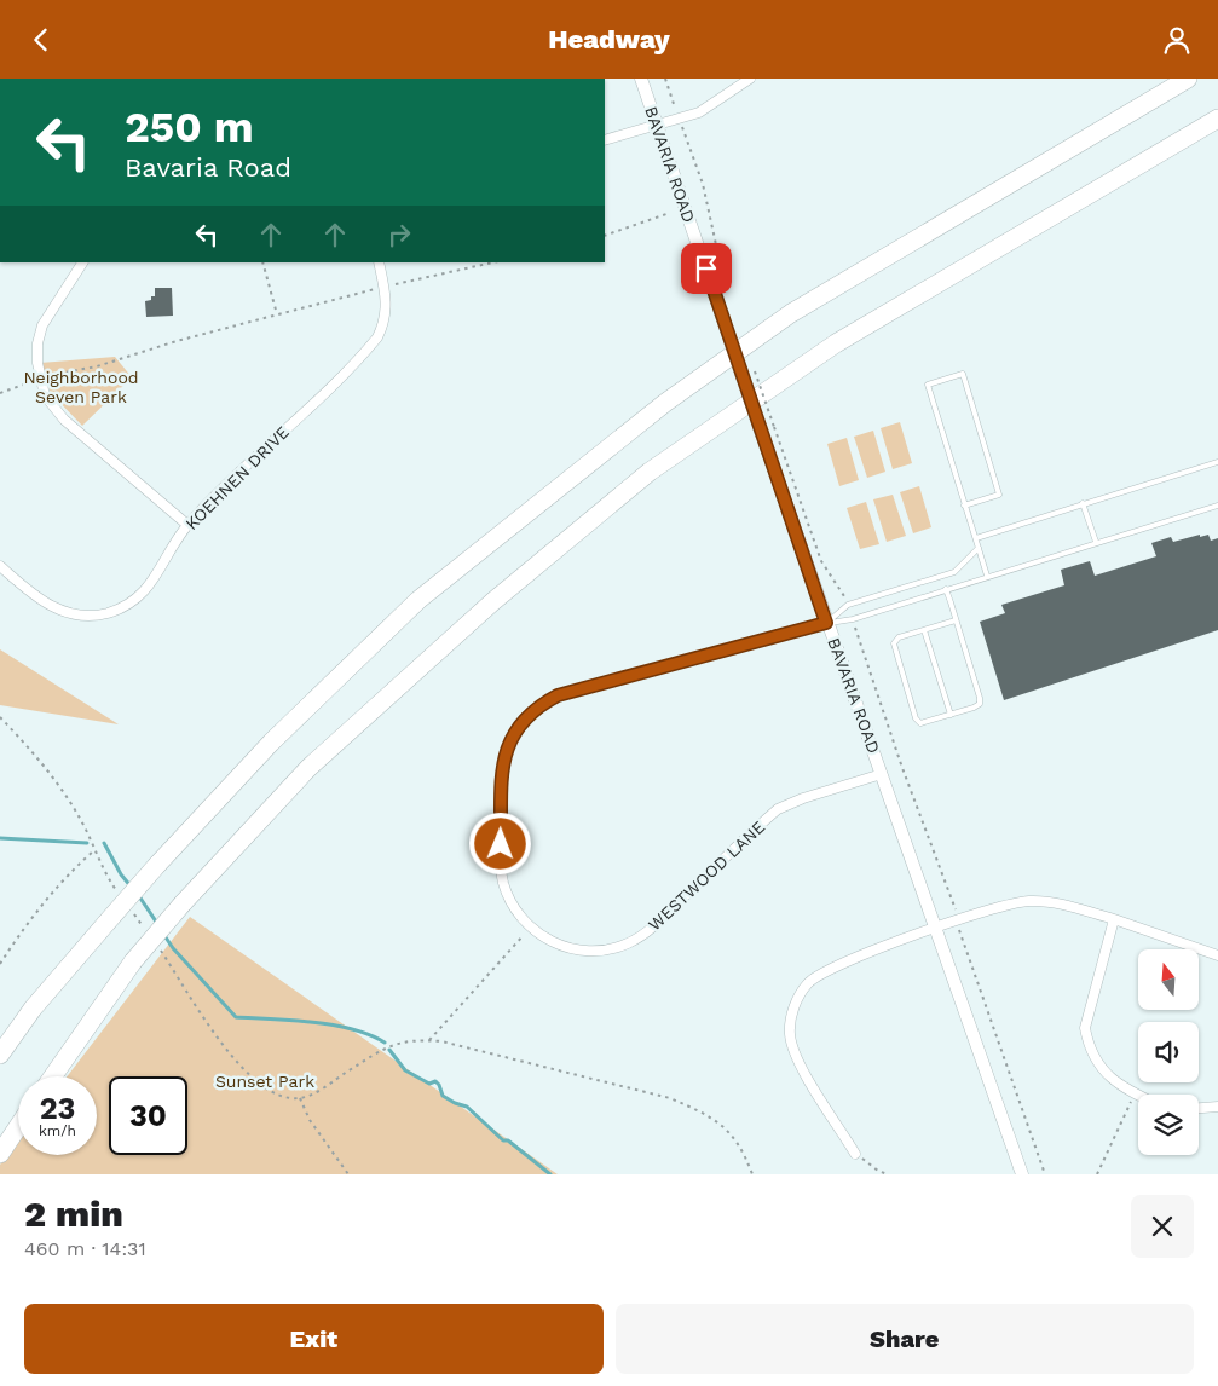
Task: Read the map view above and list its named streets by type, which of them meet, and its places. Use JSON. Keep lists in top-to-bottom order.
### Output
{
  "streets": {
    "street": ["BAVARIA ROAD", "KOEHNEN DRIVE", "WESTWOOD LANE"]
  },
  "crossings": [
    ["BAVARIA ROAD", "WESTWOOD LANE"]
  ],
  "parks": ["Neighborhood Seven Park", "Sunset Park"],
  "north": "top",
  "page": {
    "header": "Headway",
    "turn": ["250 m", "Bavaria Road"],
    "speed": "23 km/h",
    "limit": "30",
    "heading": ["2 min", "460 m · 14:31"],
    "buttons": ["Exit", "Share"]
  }
}
